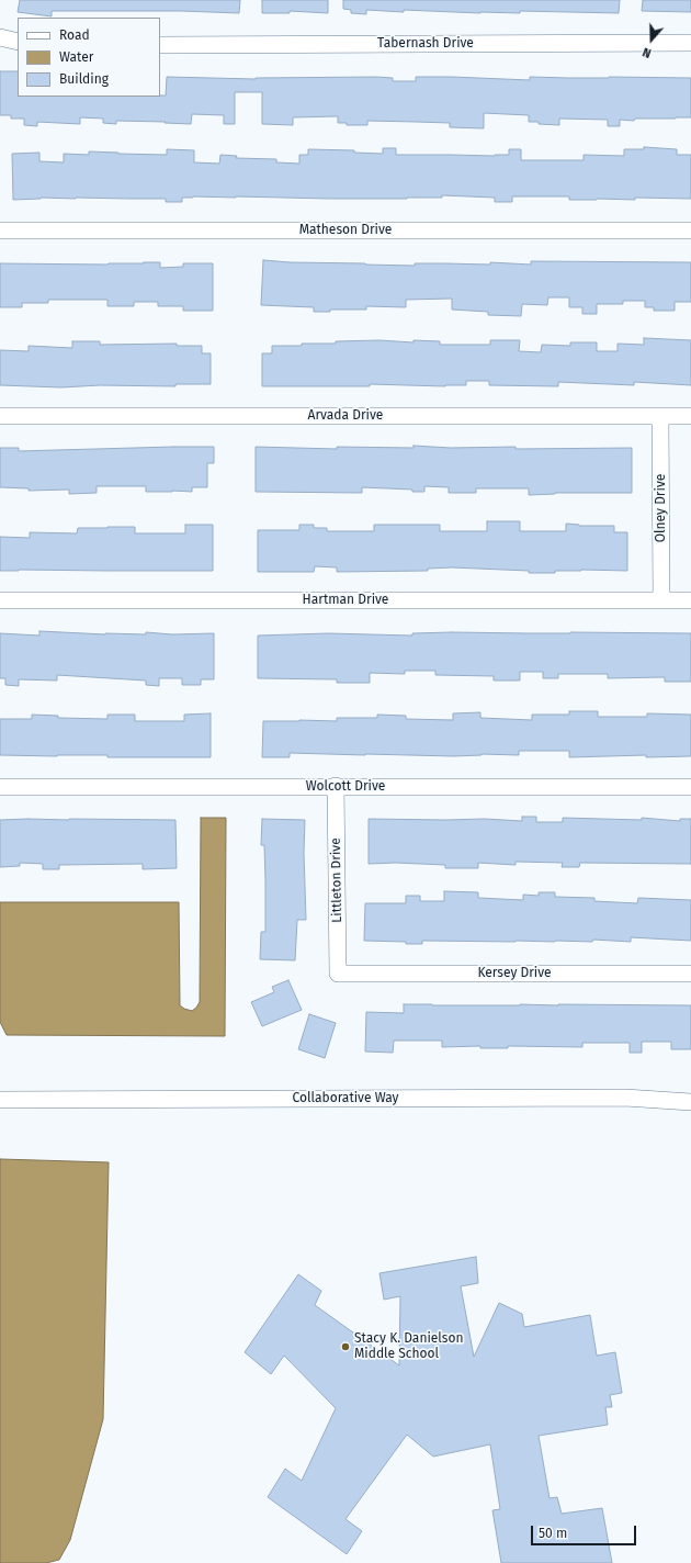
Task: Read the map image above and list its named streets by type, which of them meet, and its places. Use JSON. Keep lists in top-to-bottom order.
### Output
{
  "streets": {
    "street": [
      "Tabernash Drive",
      "Matheson Drive",
      "Arvada Drive",
      "Olney Drive",
      "Hartman Drive",
      "Wolcott Drive",
      "Littleton Drive",
      "Kersey Drive",
      "Collaborative Way"
    ]
  },
  "crossings": [
    ["Arvada Drive", "Olney Drive"],
    ["Olney Drive", "Hartman Drive"],
    ["Wolcott Drive", "Littleton Drive"],
    ["Littleton Drive", "Kersey Drive"]
  ],
  "places": ["Stacy K. Danielson Middle School"],
  "legend": ["Road", "Water", "Building"],
  "scale_bar": "50 m",
  "north": "bottom"
}
